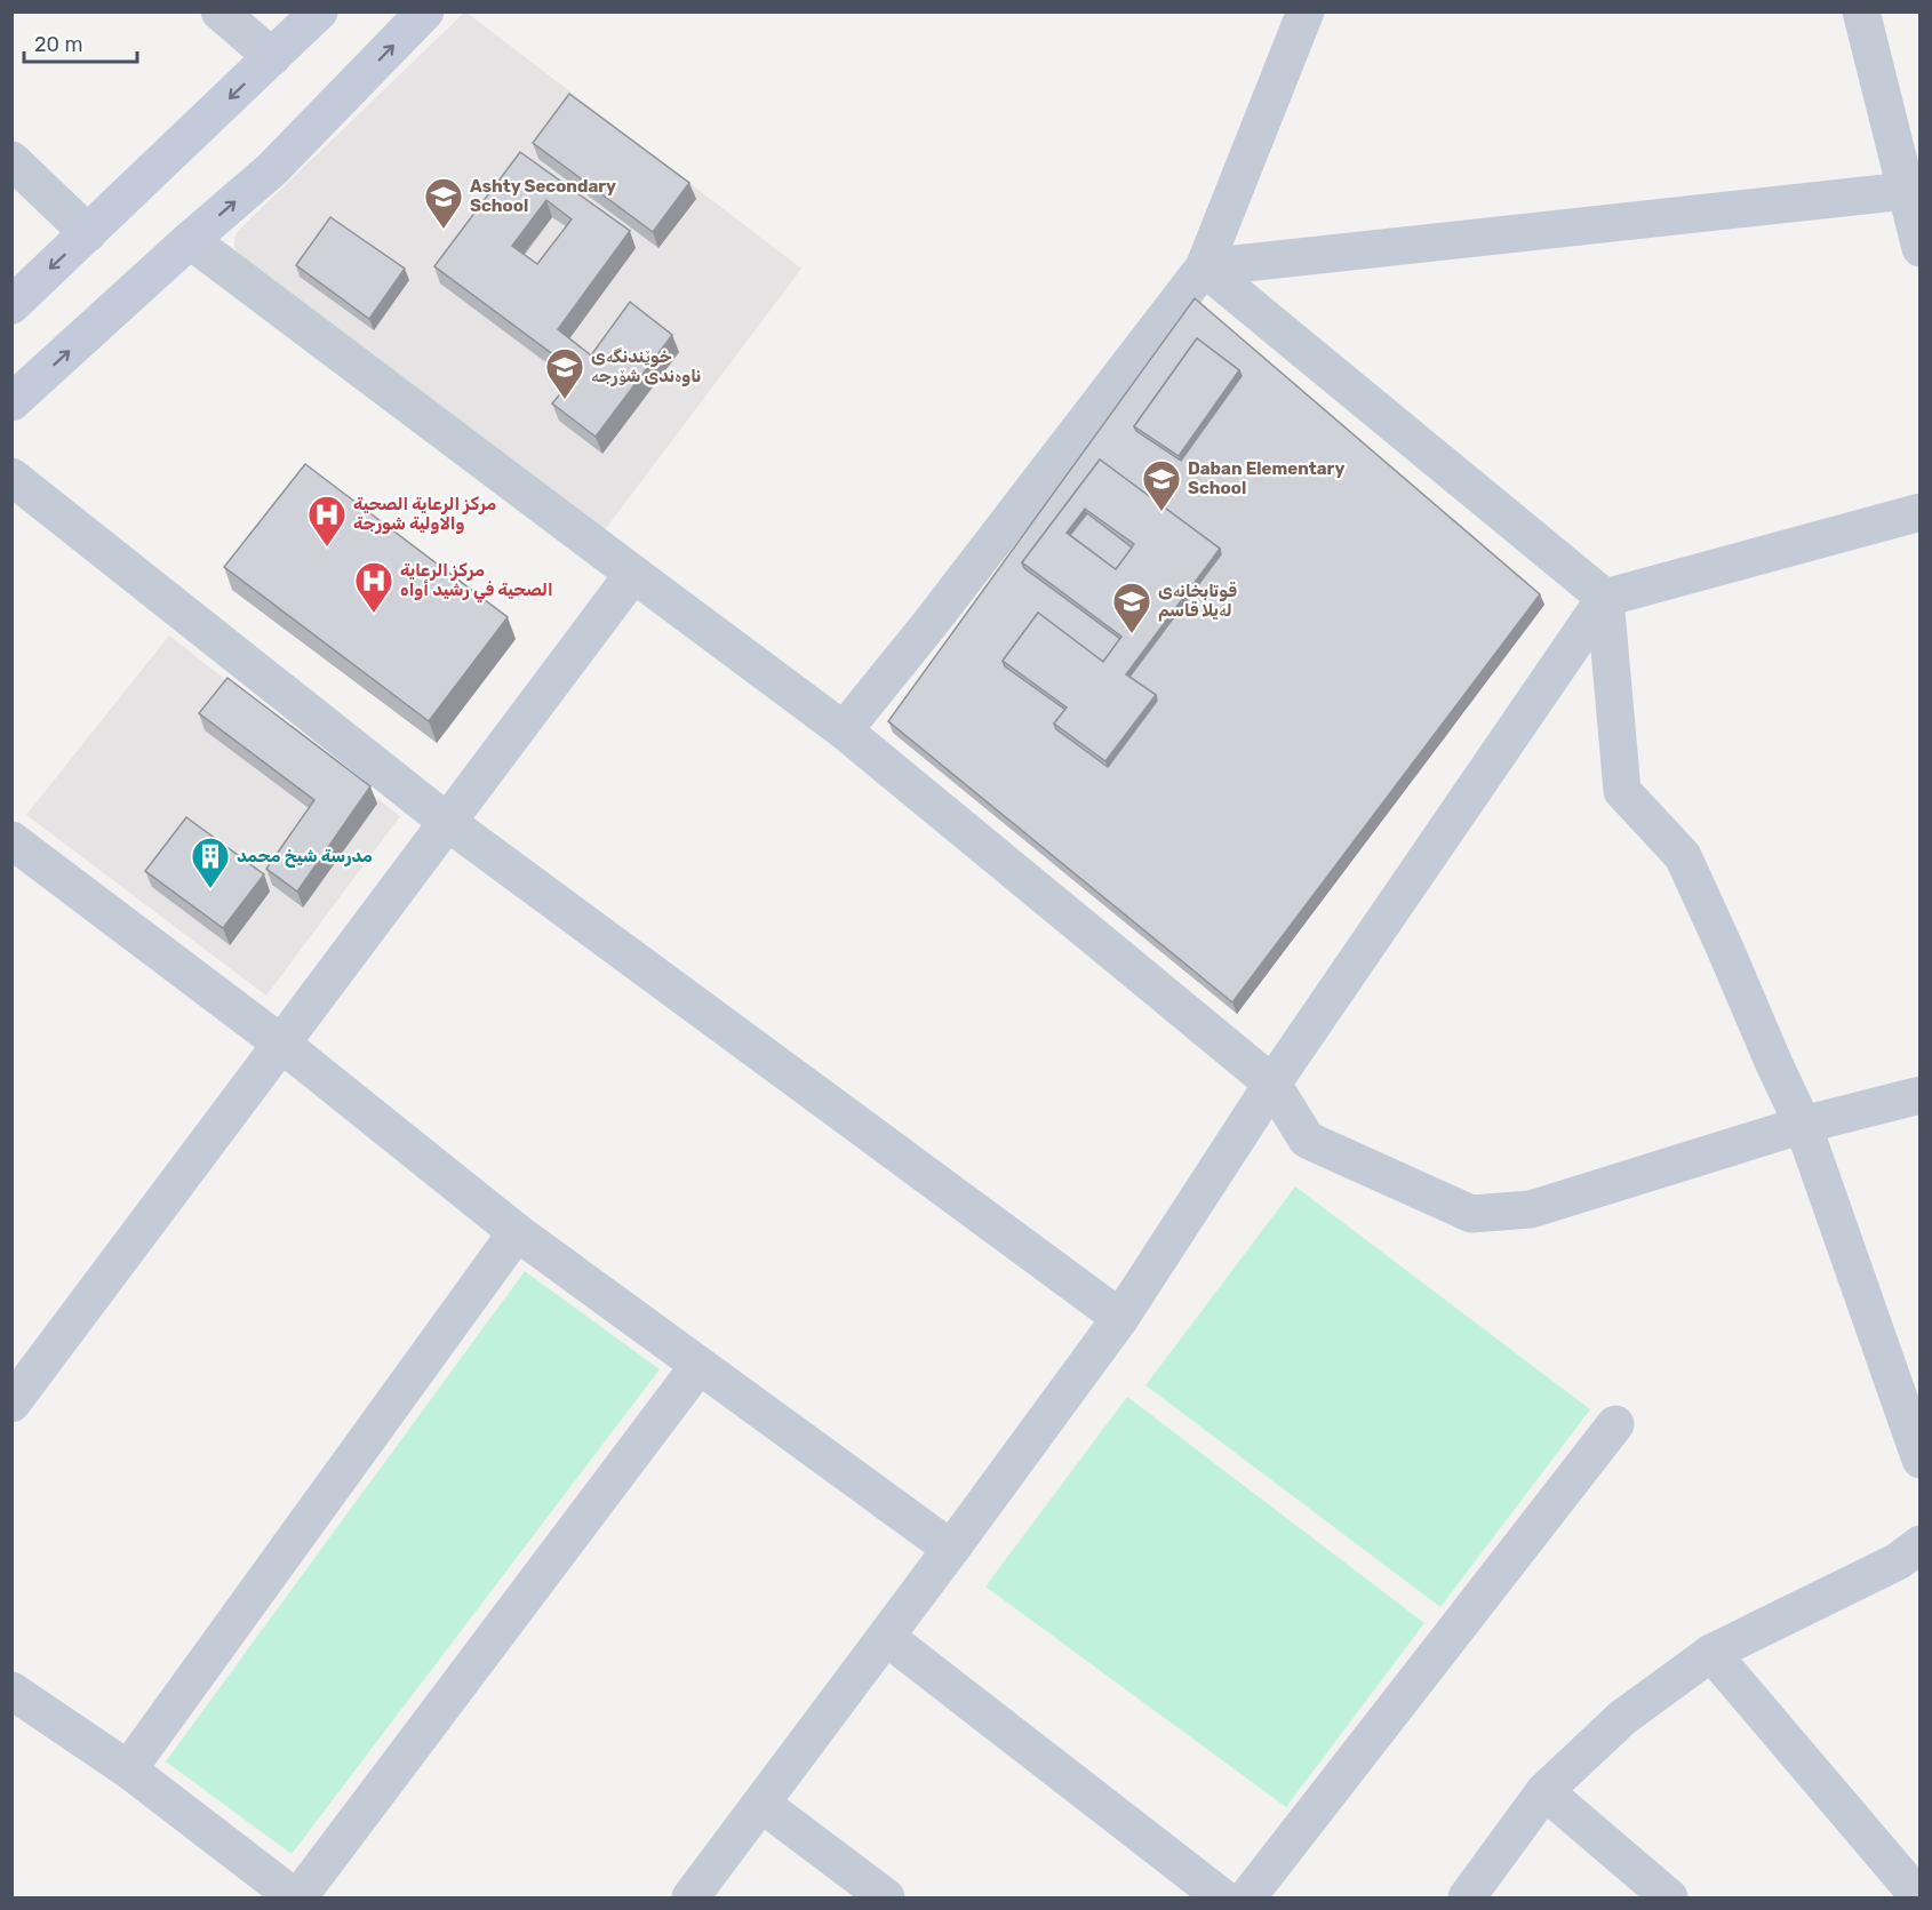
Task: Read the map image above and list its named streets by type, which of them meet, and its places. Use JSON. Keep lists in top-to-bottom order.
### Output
{
  "places": {
    "school or university": [
      "Ashty Secondary School",
      "خوێندنگەی ناوەندی شۆرجە",
      "Daban Elementary School",
      "قوتابخانەی لەیلا قاسم"
    ],
    "hospital": ["مركز الرعاية الصحية والاولية شورجة", "مركز الرعاية الصحية في رشيد أواه"],
    "building": ["مدرسة شيخ محمد"]
  },
  "scale_bar": "20 m"
}
